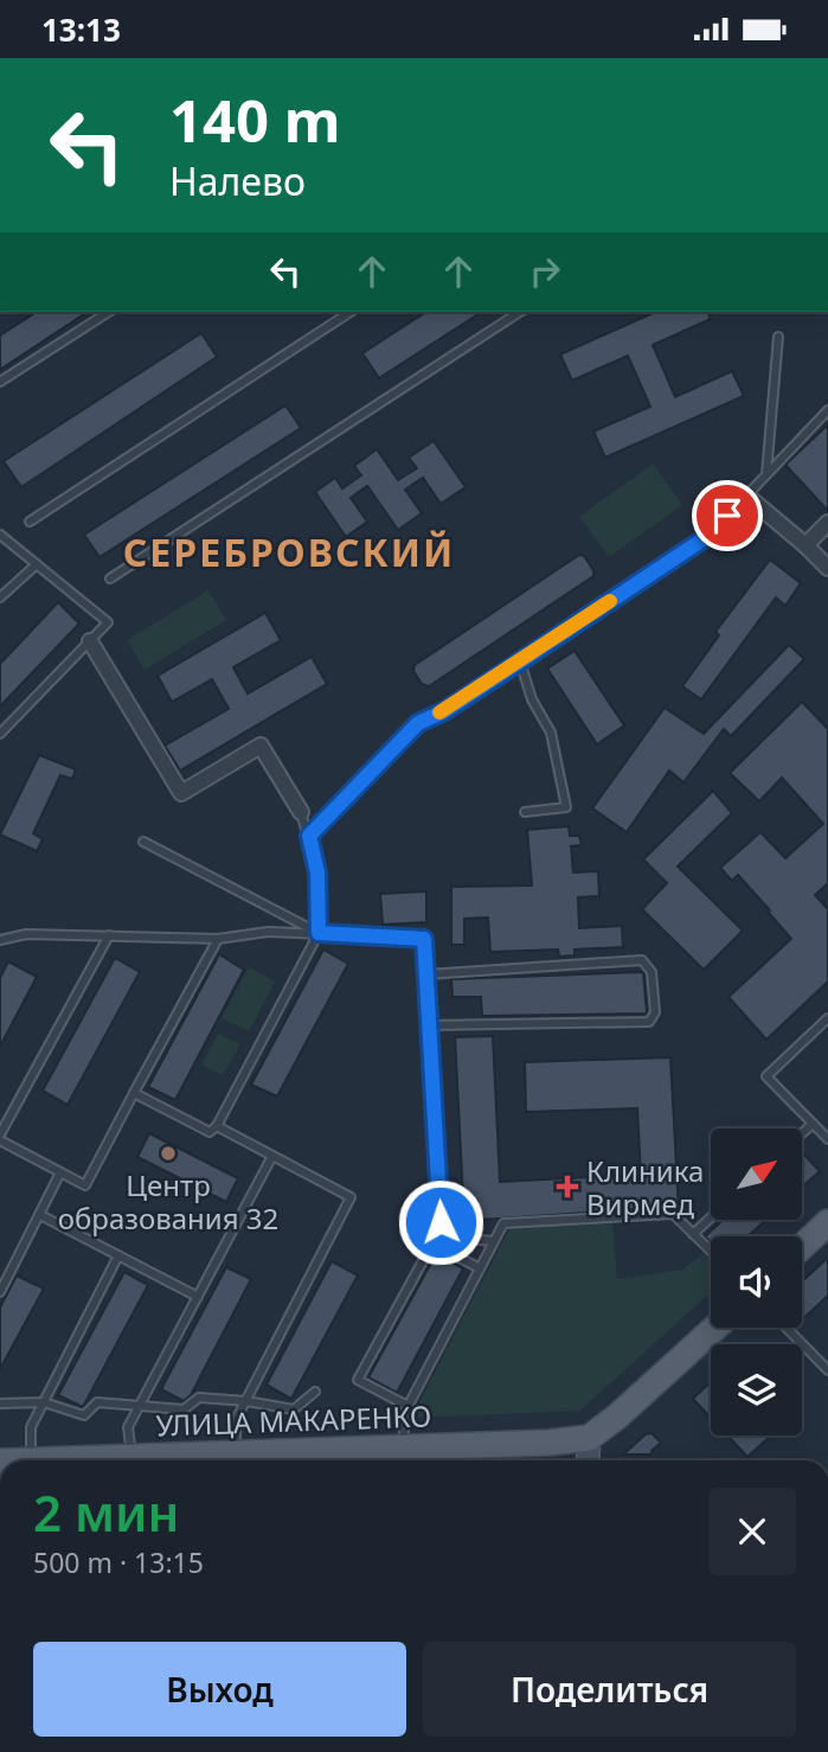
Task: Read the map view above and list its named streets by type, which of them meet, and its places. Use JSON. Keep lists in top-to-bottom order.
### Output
{
  "streets": {
    "main road": ["УЛИЦА МАКАРЕНКО"]
  },
  "districts": ["СЕРЕБРОВСКИЙ"],
  "places": {
    "other": ["Центр образования 32"],
    "health": ["Клиника Вирмед"]
  },
  "north": "top right",
  "page": {
    "status": "13:13",
    "turn": ["140 m", "Налево"],
    "heading": ["2 мин", "500 m · 13:15"],
    "buttons": ["Выход", "Поделиться"]
  }
}
